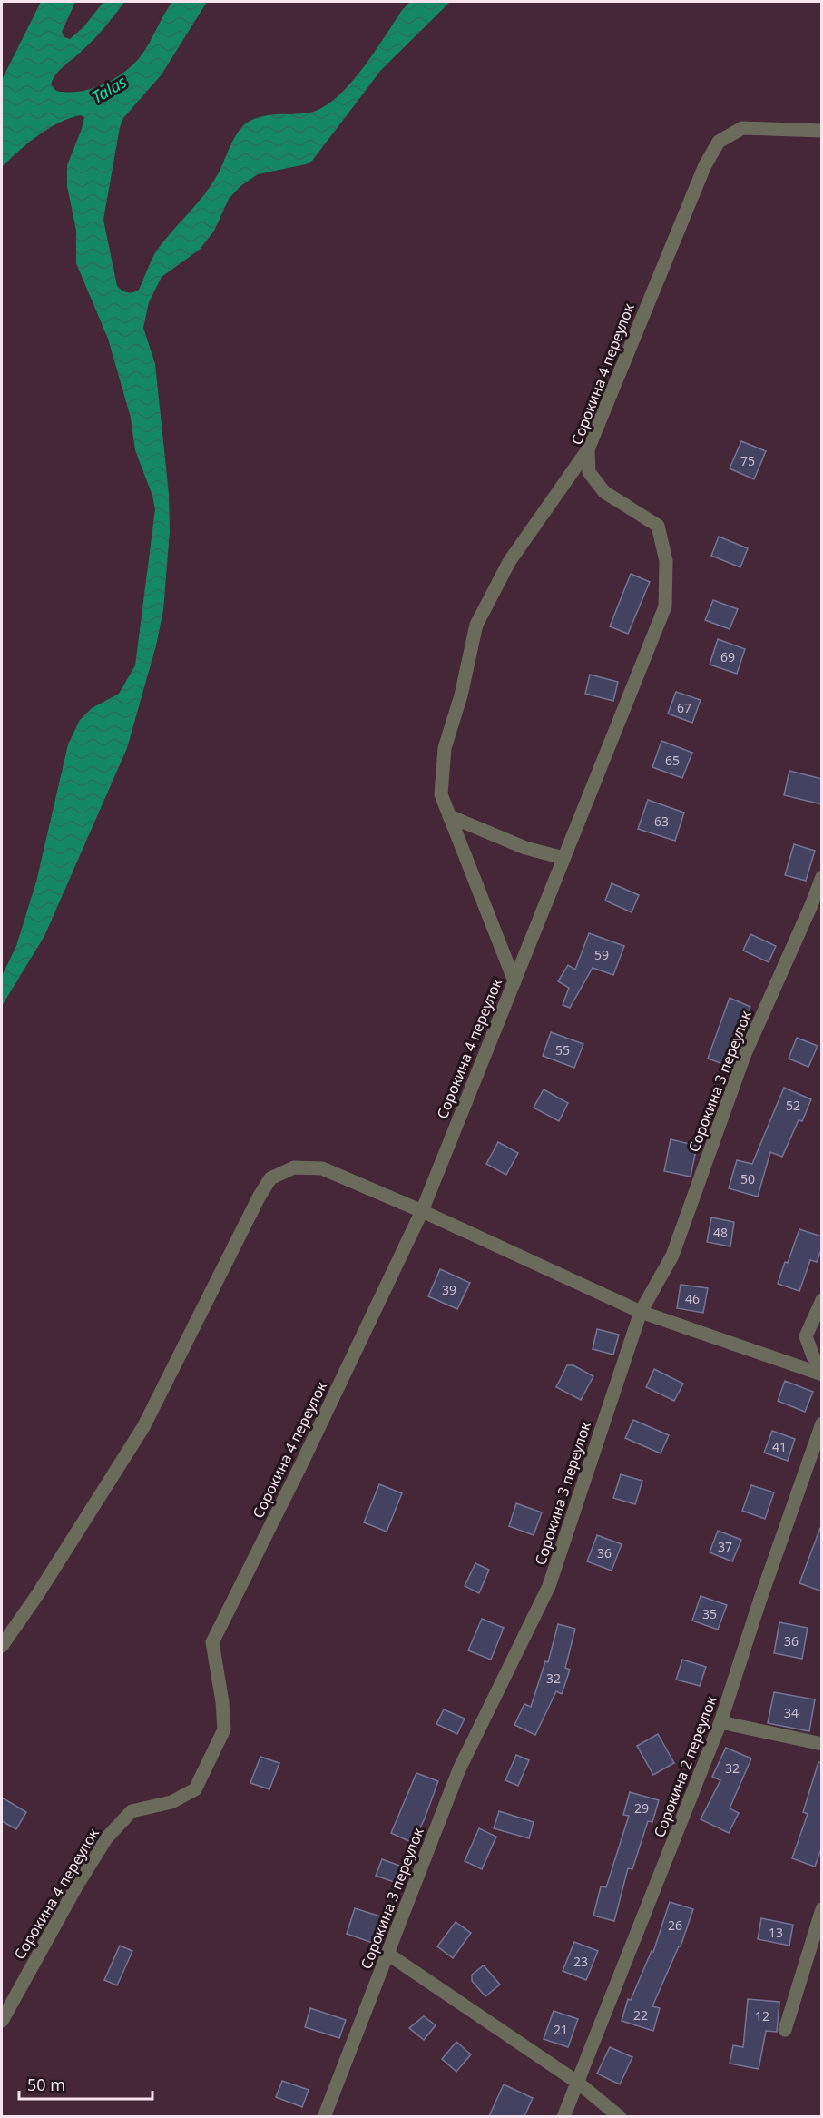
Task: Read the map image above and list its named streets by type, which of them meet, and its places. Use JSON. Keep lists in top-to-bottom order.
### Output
{
  "streets": {
    "street": ["Сорокина 4 переулок", "Сорокина 3 переулок", "Сорокина 2 переулок"]
  },
  "water": ["Talas"],
  "house_numbers": [
    "75",
    "69",
    "67",
    "65",
    "63",
    "59",
    "55",
    "52",
    "50",
    "48",
    "39",
    "46",
    "41",
    "37",
    "36",
    "35",
    "36",
    "32",
    "34",
    "32",
    "29",
    "26",
    "13",
    "23",
    "22",
    "12",
    "21"
  ],
  "scale_bar": "50 m"
}
